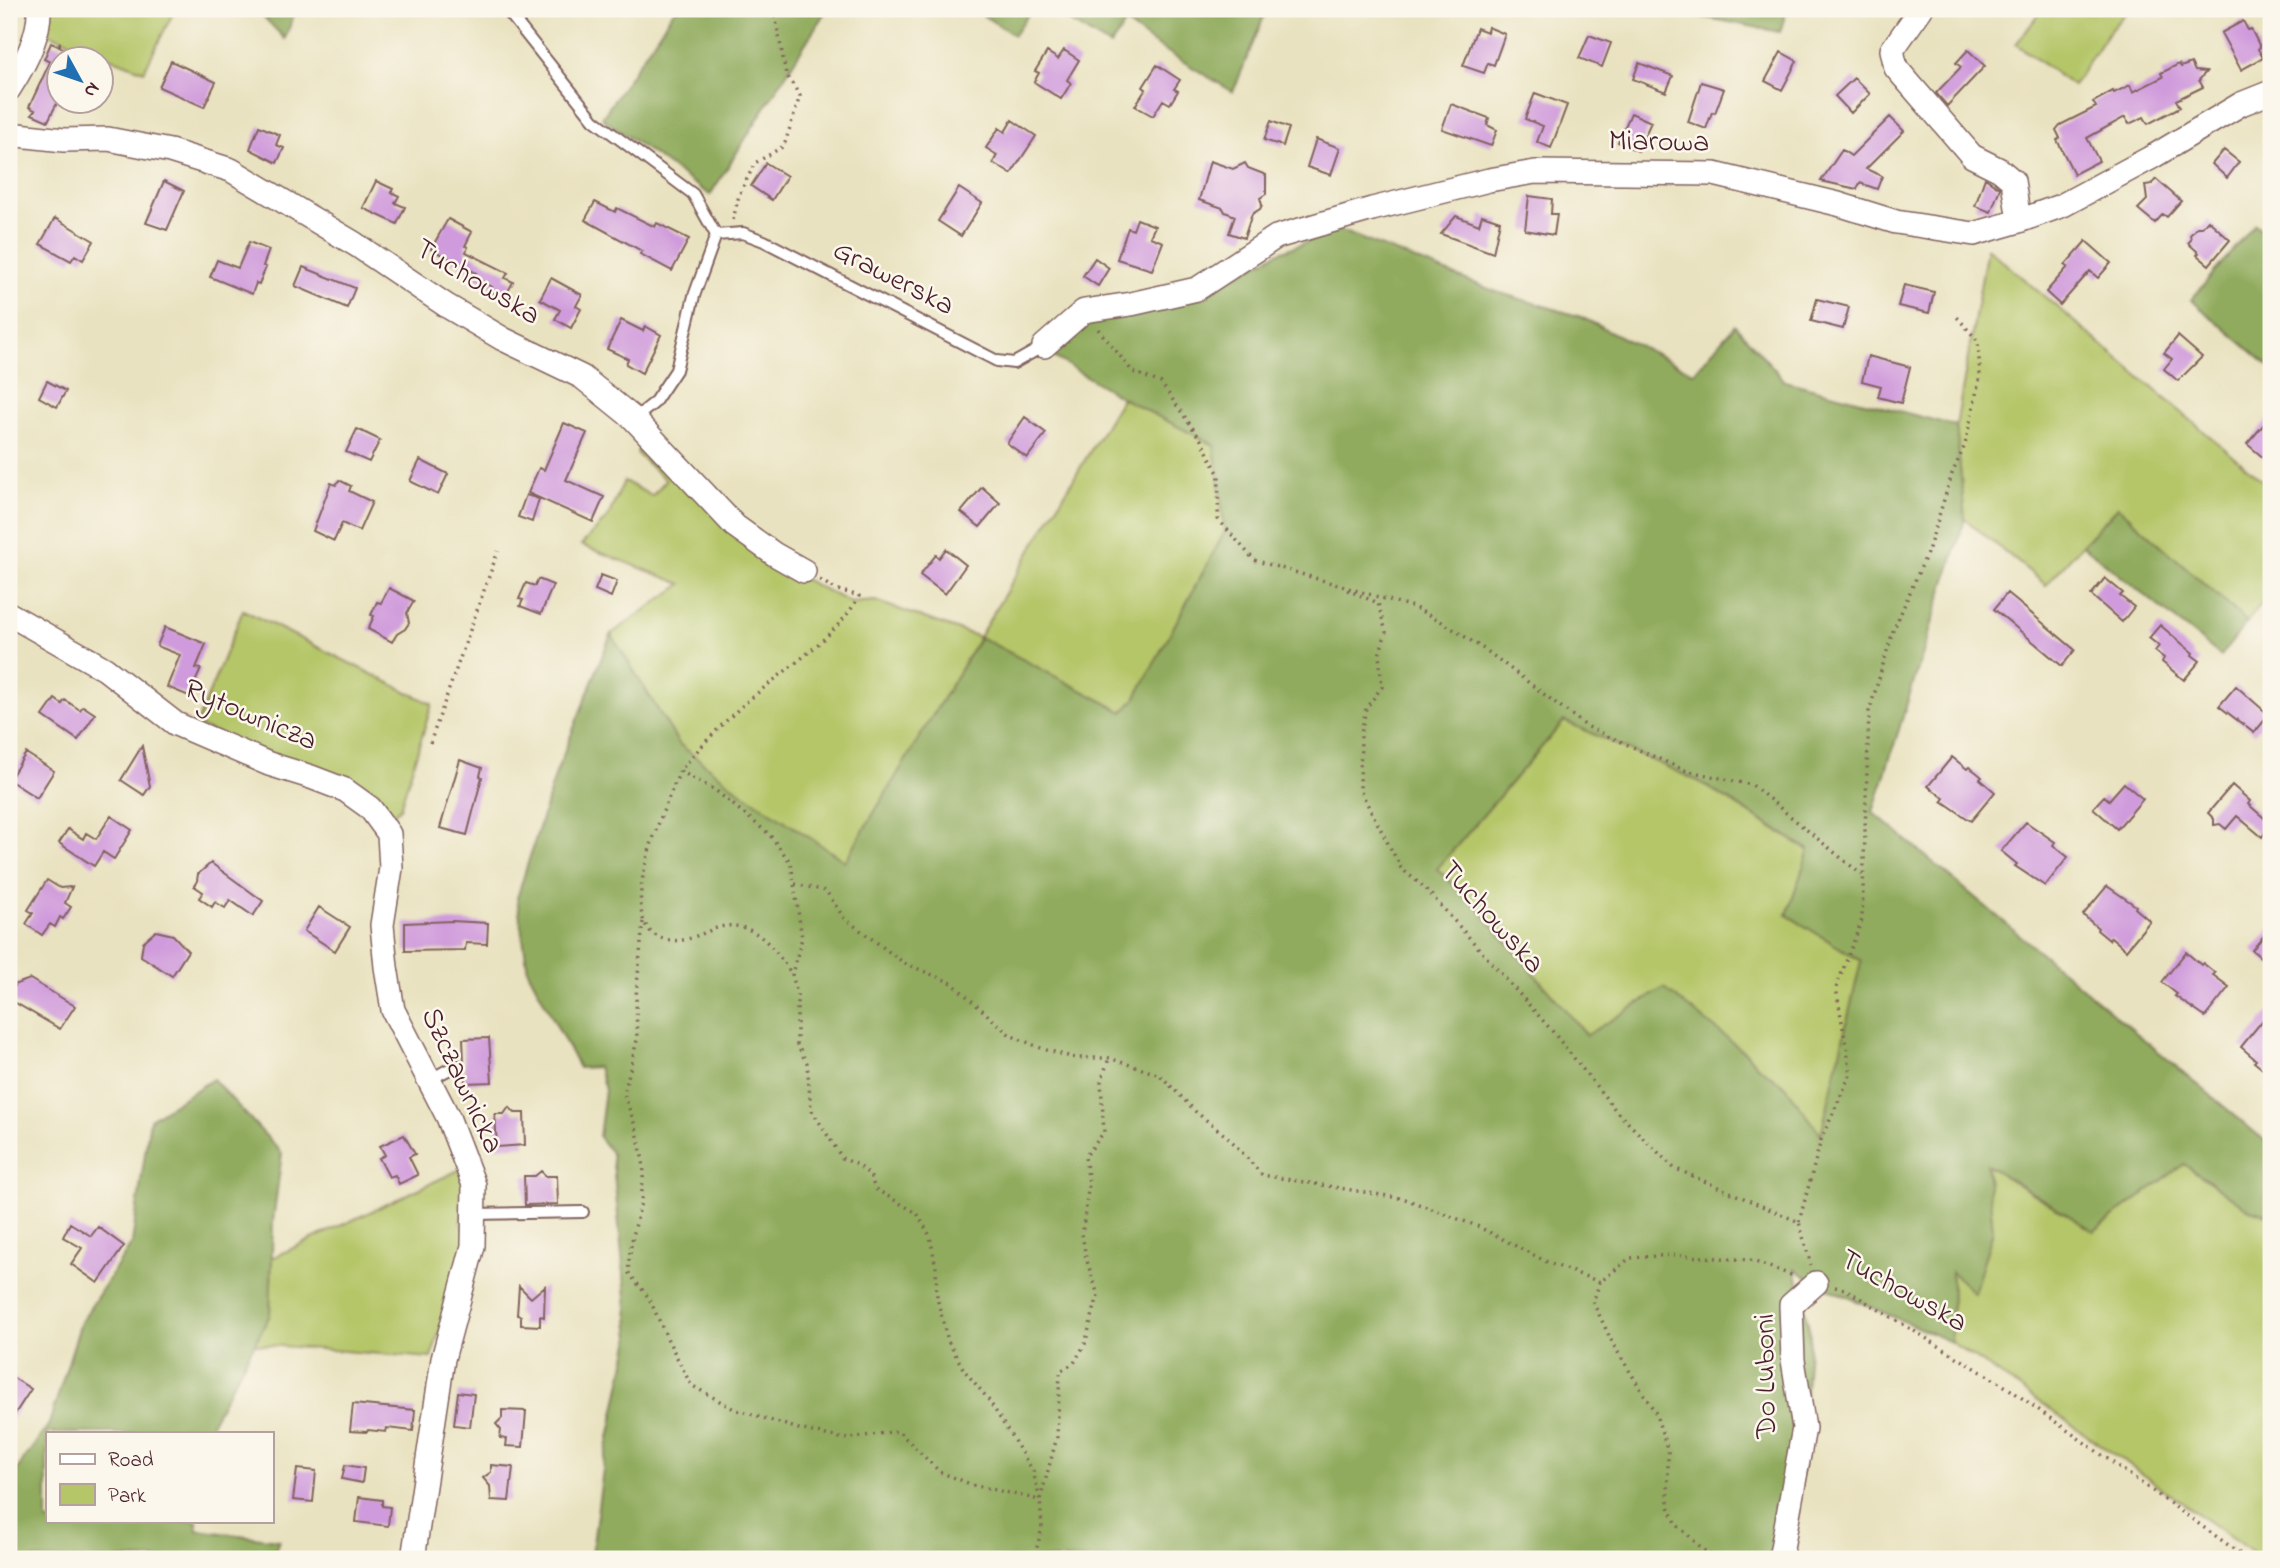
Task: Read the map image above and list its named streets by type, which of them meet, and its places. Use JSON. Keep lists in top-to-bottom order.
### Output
{
  "streets": {
    "street": [
      "Miarowa",
      "Tuchowska",
      "Rytownicza",
      "Szczawnicka",
      "Do Luboni"
    ],
    "lane": ["Grawerska"]
  },
  "crossings": [
    ["Tuchowska", "Do Luboni"],
    ["Rytownicza", "Szczawnicka"]
  ],
  "legend": ["Road", "Park"],
  "north": "bottom right"
}
